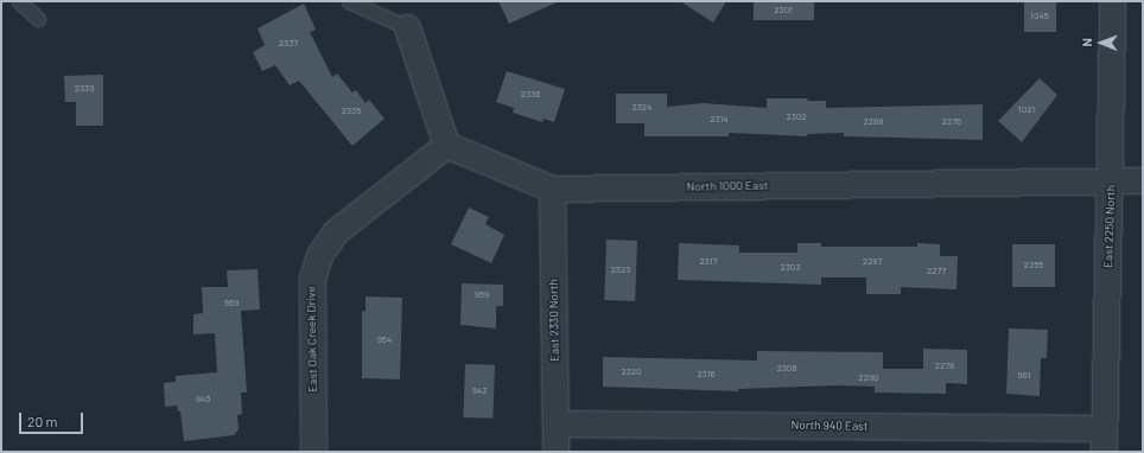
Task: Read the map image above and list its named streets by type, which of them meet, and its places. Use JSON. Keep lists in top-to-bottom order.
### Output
{
  "streets": {
    "street": [
      "North 1000 East",
      "East 2250 North",
      "East 2330 North",
      "East Oak Creek Drive",
      "North 940 East"
    ]
  },
  "crossings": [
    ["North 1000 East", "East 2250 North"],
    ["North 1000 East", "East 2330 North"],
    ["North 1000 East", "East Oak Creek Drive"],
    ["East 2250 North", "North 940 East"],
    ["East 2330 North", "North 940 East"]
  ],
  "house_numbers": [
    "2301",
    "1045",
    "2337",
    "2339",
    "2336",
    "2324",
    "1021",
    "2335",
    "2302",
    "2314",
    "2288",
    "2276",
    "2317",
    "2287",
    "2255",
    "2303",
    "2323",
    "2277",
    "959",
    "969",
    "954",
    "2278",
    "2306",
    "2320",
    "2316",
    "961",
    "2290",
    "943",
    "945"
  ],
  "scale_bar": "20 m",
  "north": "left"
}
